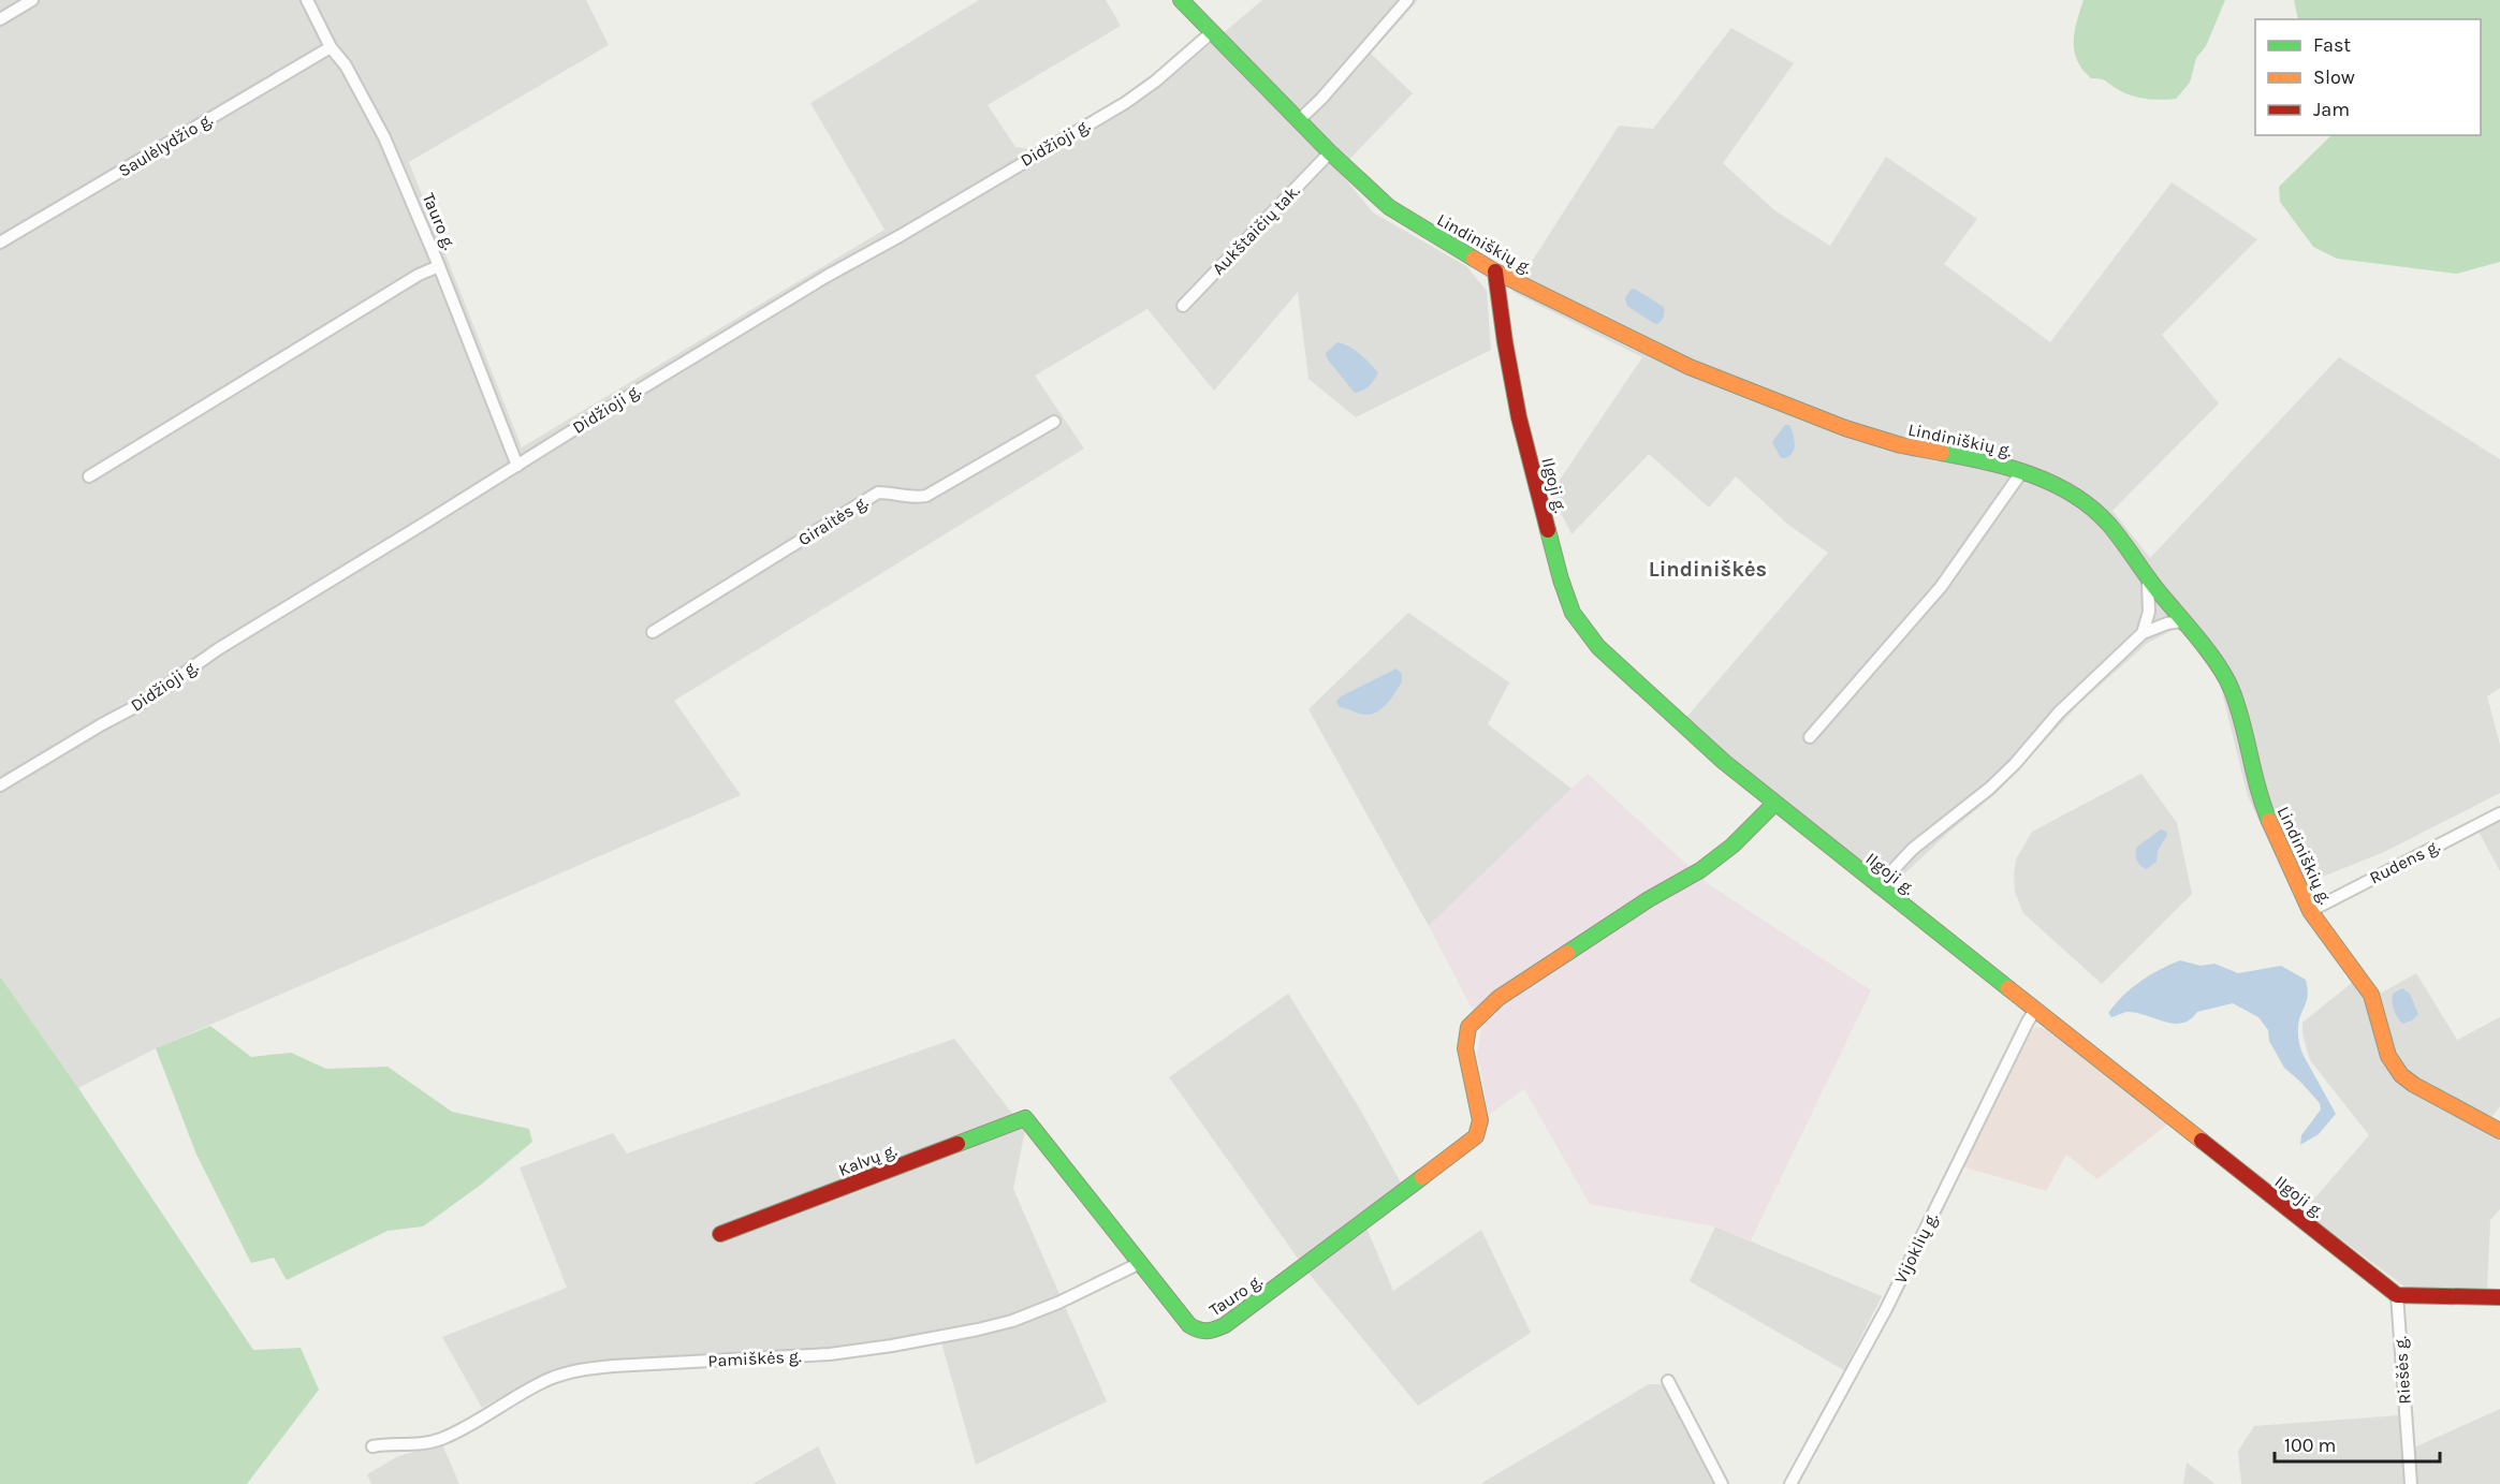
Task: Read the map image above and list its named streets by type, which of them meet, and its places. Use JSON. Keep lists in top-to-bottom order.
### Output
{
  "streets": {
    "street": [
      "Didžioji g.",
      "Saulėlydžio g.",
      "Tauro g.",
      "Aukštaičių tak.",
      "Lindiniškių g.",
      "Ilgoji g.",
      "Giraitės g.",
      "Rudens g.",
      "Kalvų g.",
      "Vijoklių g.",
      "Pamiškės g.",
      "Riešės g."
    ]
  },
  "crossings": [
    ["Didžioji g.", "Tauro g."],
    ["Didžioji g.", "Lindiniškių g."],
    ["Saulėlydžio g.", "Tauro g."],
    ["Tauro g.", "Ilgoji g."],
    ["Tauro g.", "Kalvų g."],
    ["Tauro g.", "Pamiškės g."],
    ["Aukštaičių tak.", "Lindiniškių g."],
    ["Lindiniškių g.", "Ilgoji g."],
    ["Lindiniškių g.", "Rudens g."],
    ["Ilgoji g.", "Vijoklių g."],
    ["Ilgoji g.", "Riešės g."]
  ],
  "districts": ["Lindiniškės"],
  "legend": ["Fast", "Slow", "Jam"],
  "scale_bar": "100 m"
}
